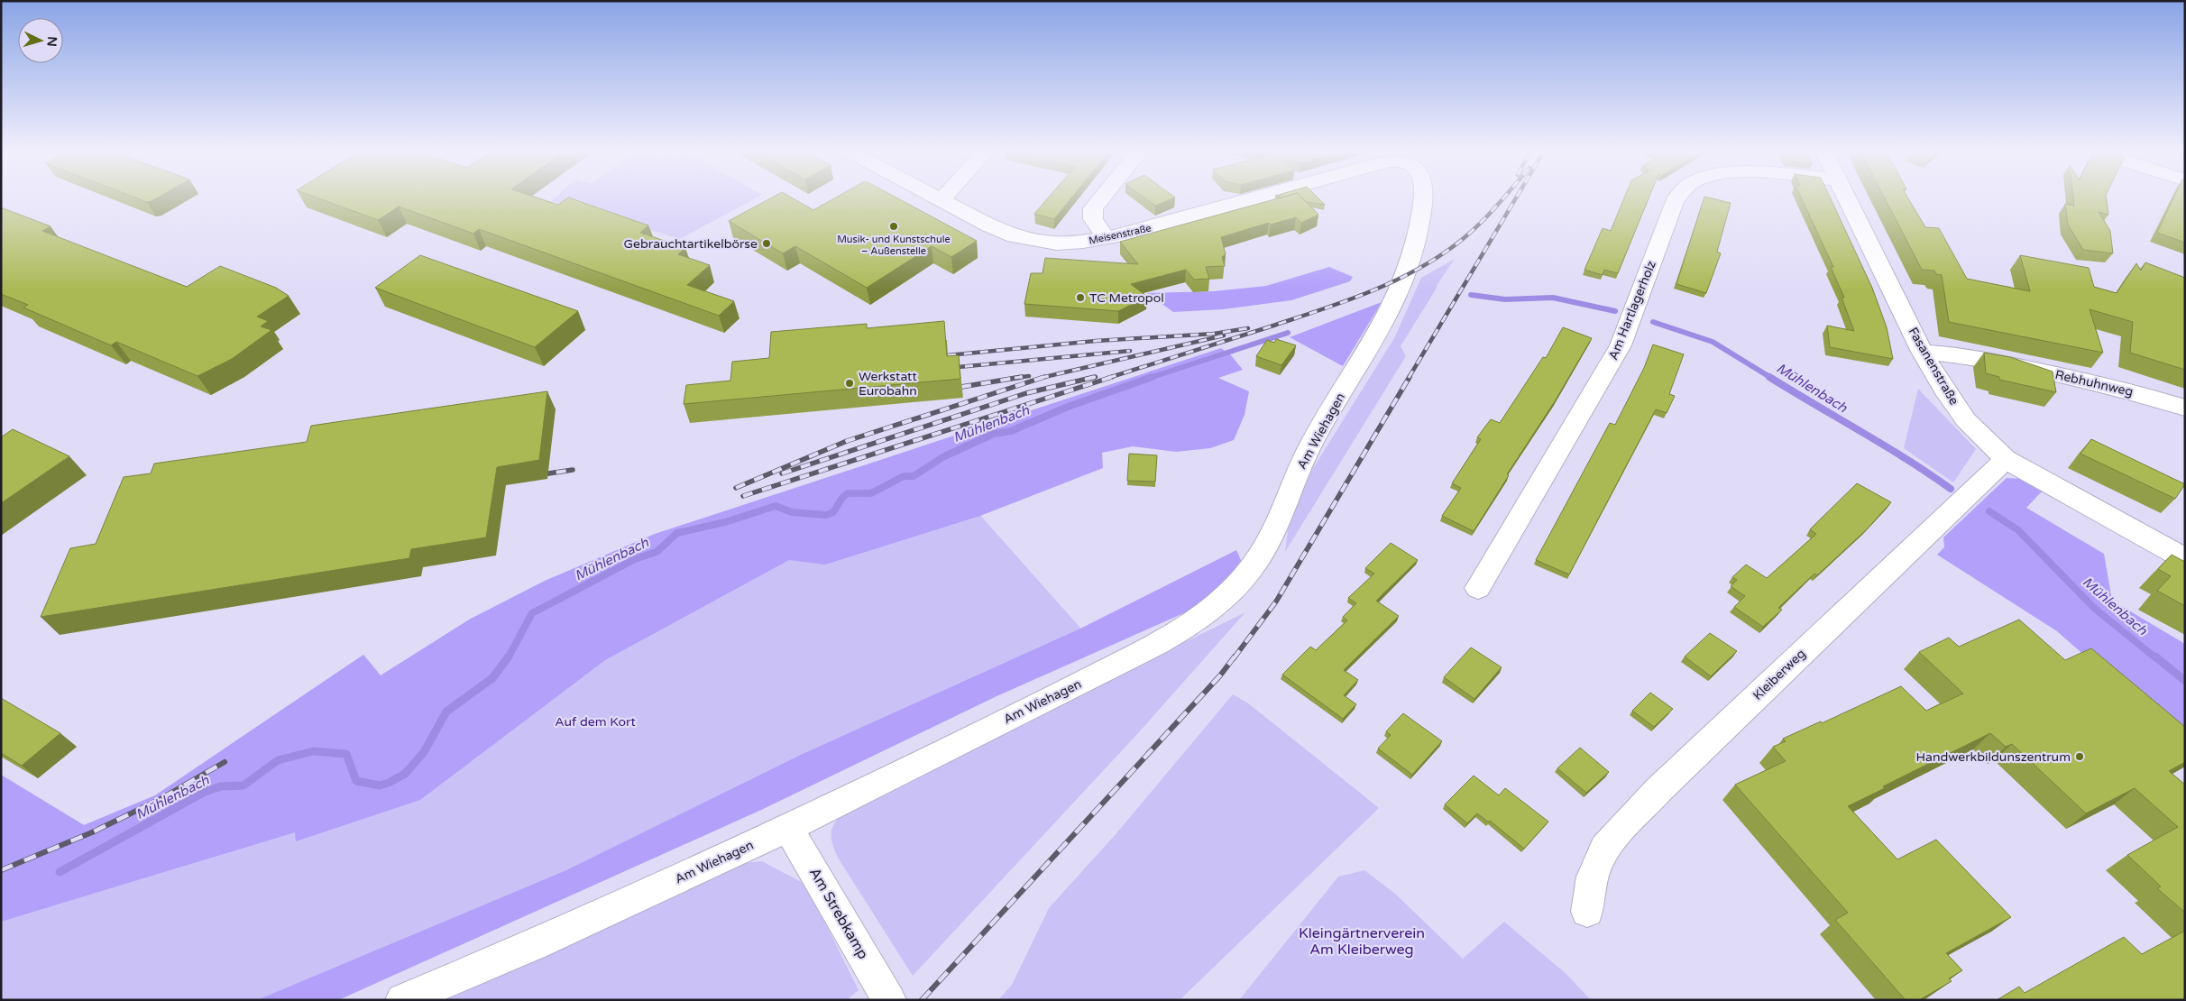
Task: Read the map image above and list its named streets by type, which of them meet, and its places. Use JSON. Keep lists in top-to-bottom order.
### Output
{
  "streets": {
    "street": [
      "Meisenstraße",
      "Am Hartlagerholz",
      "Fasanenstraße",
      "Rebhuhnweg",
      "Am Wiehagen",
      "Kleiberweg",
      "Am Strebkamp"
    ]
  },
  "crossings": [
    ["Fasanenstraße", "Rebhuhnweg"],
    ["Fasanenstraße", "Kleiberweg"],
    ["Am Wiehagen", "Am Strebkamp"]
  ],
  "water": ["Mühlenbach"],
  "parks": ["Auf dem Kort", "Kleingärtnerverein Am Kleiberweg"],
  "places": [
    "Musik- und Kunstschule – Außenstelle",
    "Gebrauchtartikelbörse",
    "TC Metropol",
    "Werkstatt Eurobahn",
    "Handwerkbildunszentrum"
  ],
  "north": "right"
}
